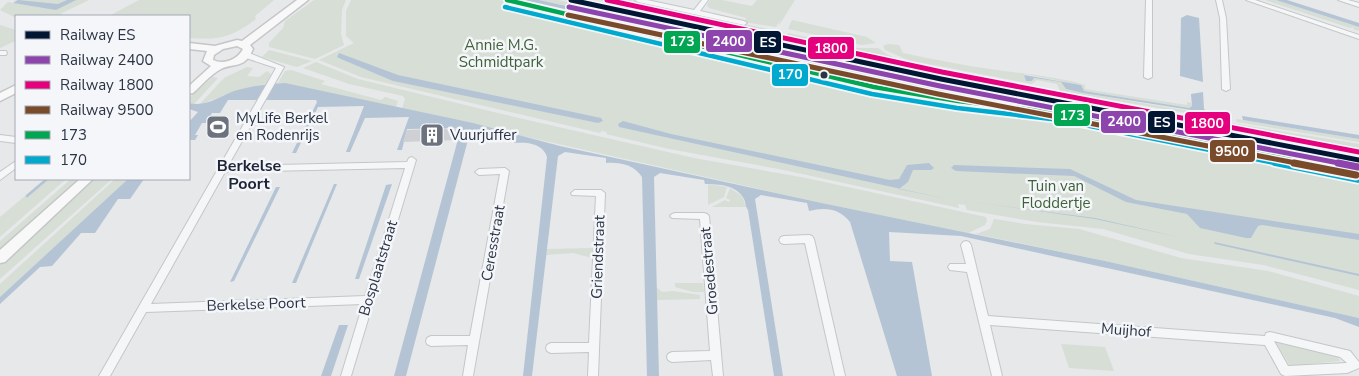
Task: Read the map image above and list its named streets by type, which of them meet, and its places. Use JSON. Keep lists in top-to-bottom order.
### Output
{
  "streets": {
    "street": [
      "Ceresstraat",
      "Griendstraat",
      "Bosplaatstraat",
      "Groedestraat",
      "Berkelse Poort",
      "Muijhof"
    ]
  },
  "crossings": [
    ["Bosplaatstraat", "Berkelse Poort"]
  ],
  "districts": ["Berkelse Poort"],
  "parks": ["Annie M.G. Schmidtpark", "Tuin van Floddertje"],
  "places": {
    "sports": ["MyLife Berkel en Rodenrijs"],
    "building": ["Vuurjuffer"]
  },
  "lines": [
    "rail line ES",
    "rail line 1800",
    "transit line 173",
    "rail line 2400",
    "transit line 170",
    "rail line 9500"
  ],
  "legend": [
    "Railway ES",
    "Railway 2400",
    "Railway 1800",
    "Railway 9500",
    "173",
    "170"
  ]
}
